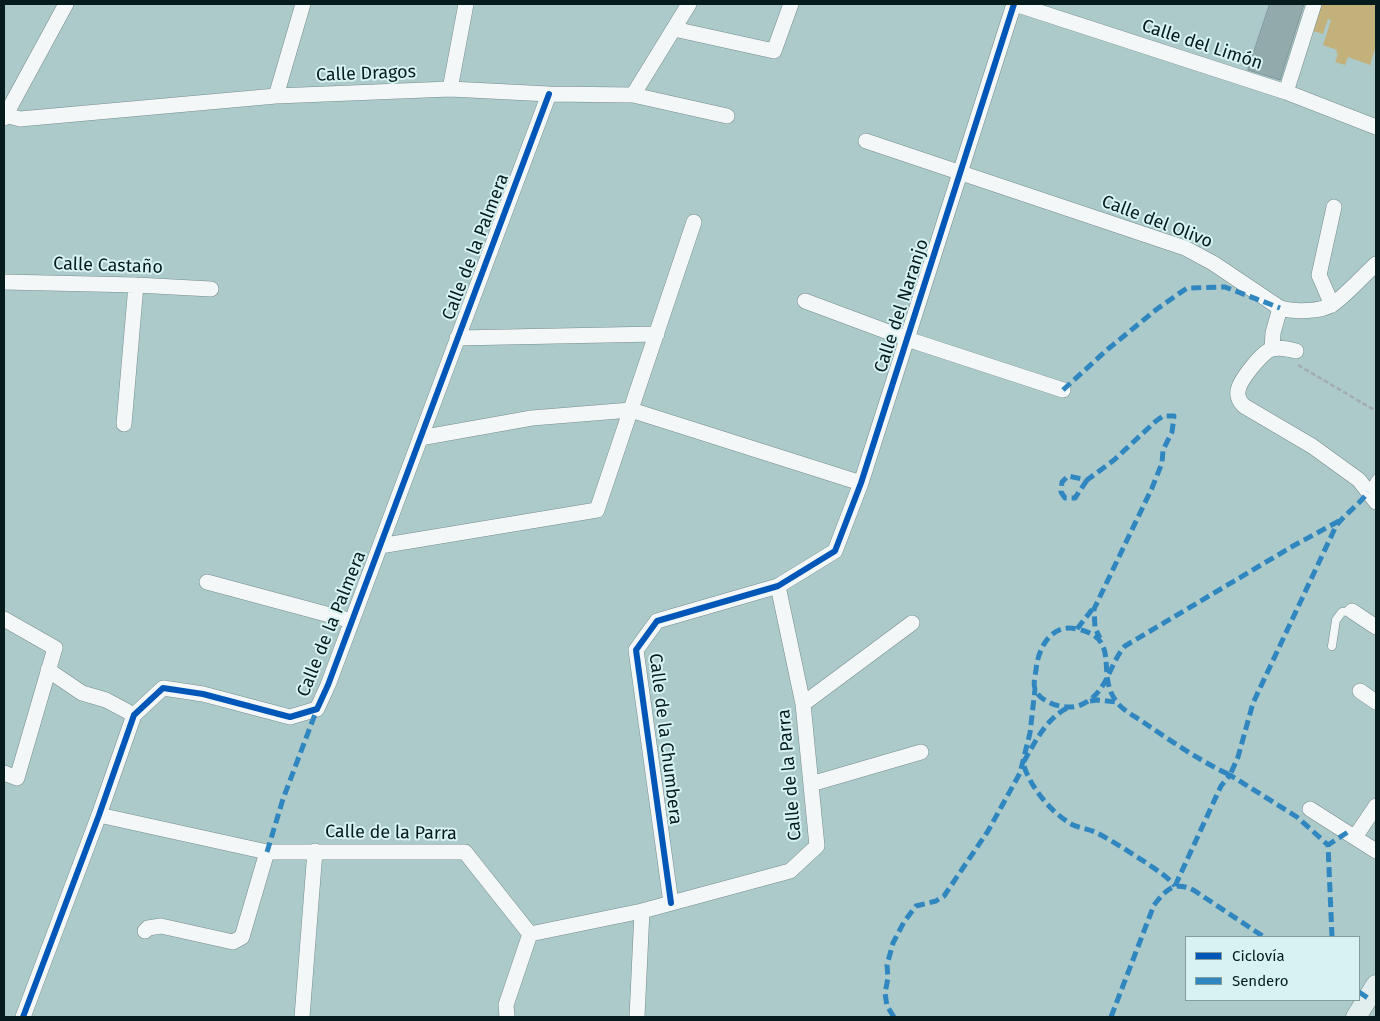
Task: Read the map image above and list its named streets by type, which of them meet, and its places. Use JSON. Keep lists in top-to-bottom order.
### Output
{
  "streets": {
    "street": [
      "Calle del Limón",
      "Calle Dragos",
      "Calle del Olivo",
      "Calle de la Palmera",
      "Calle Castaño",
      "Calle del Naranjo",
      "Calle de la Chumbera",
      "Calle de la Parra"
    ]
  },
  "crossings": [
    ["Calle del Limón", "Calle del Naranjo"],
    ["Calle Dragos", "Calle de la Palmera"],
    ["Calle del Olivo", "Calle del Naranjo"],
    ["Calle de la Palmera", "Calle de la Parra"],
    ["Calle del Naranjo", "Calle de la Chumbera"],
    ["Calle del Naranjo", "Calle de la Parra"],
    ["Calle de la Chumbera", "Calle de la Parra"]
  ],
  "legend": ["Ciclovía", "Sendero"]
}
